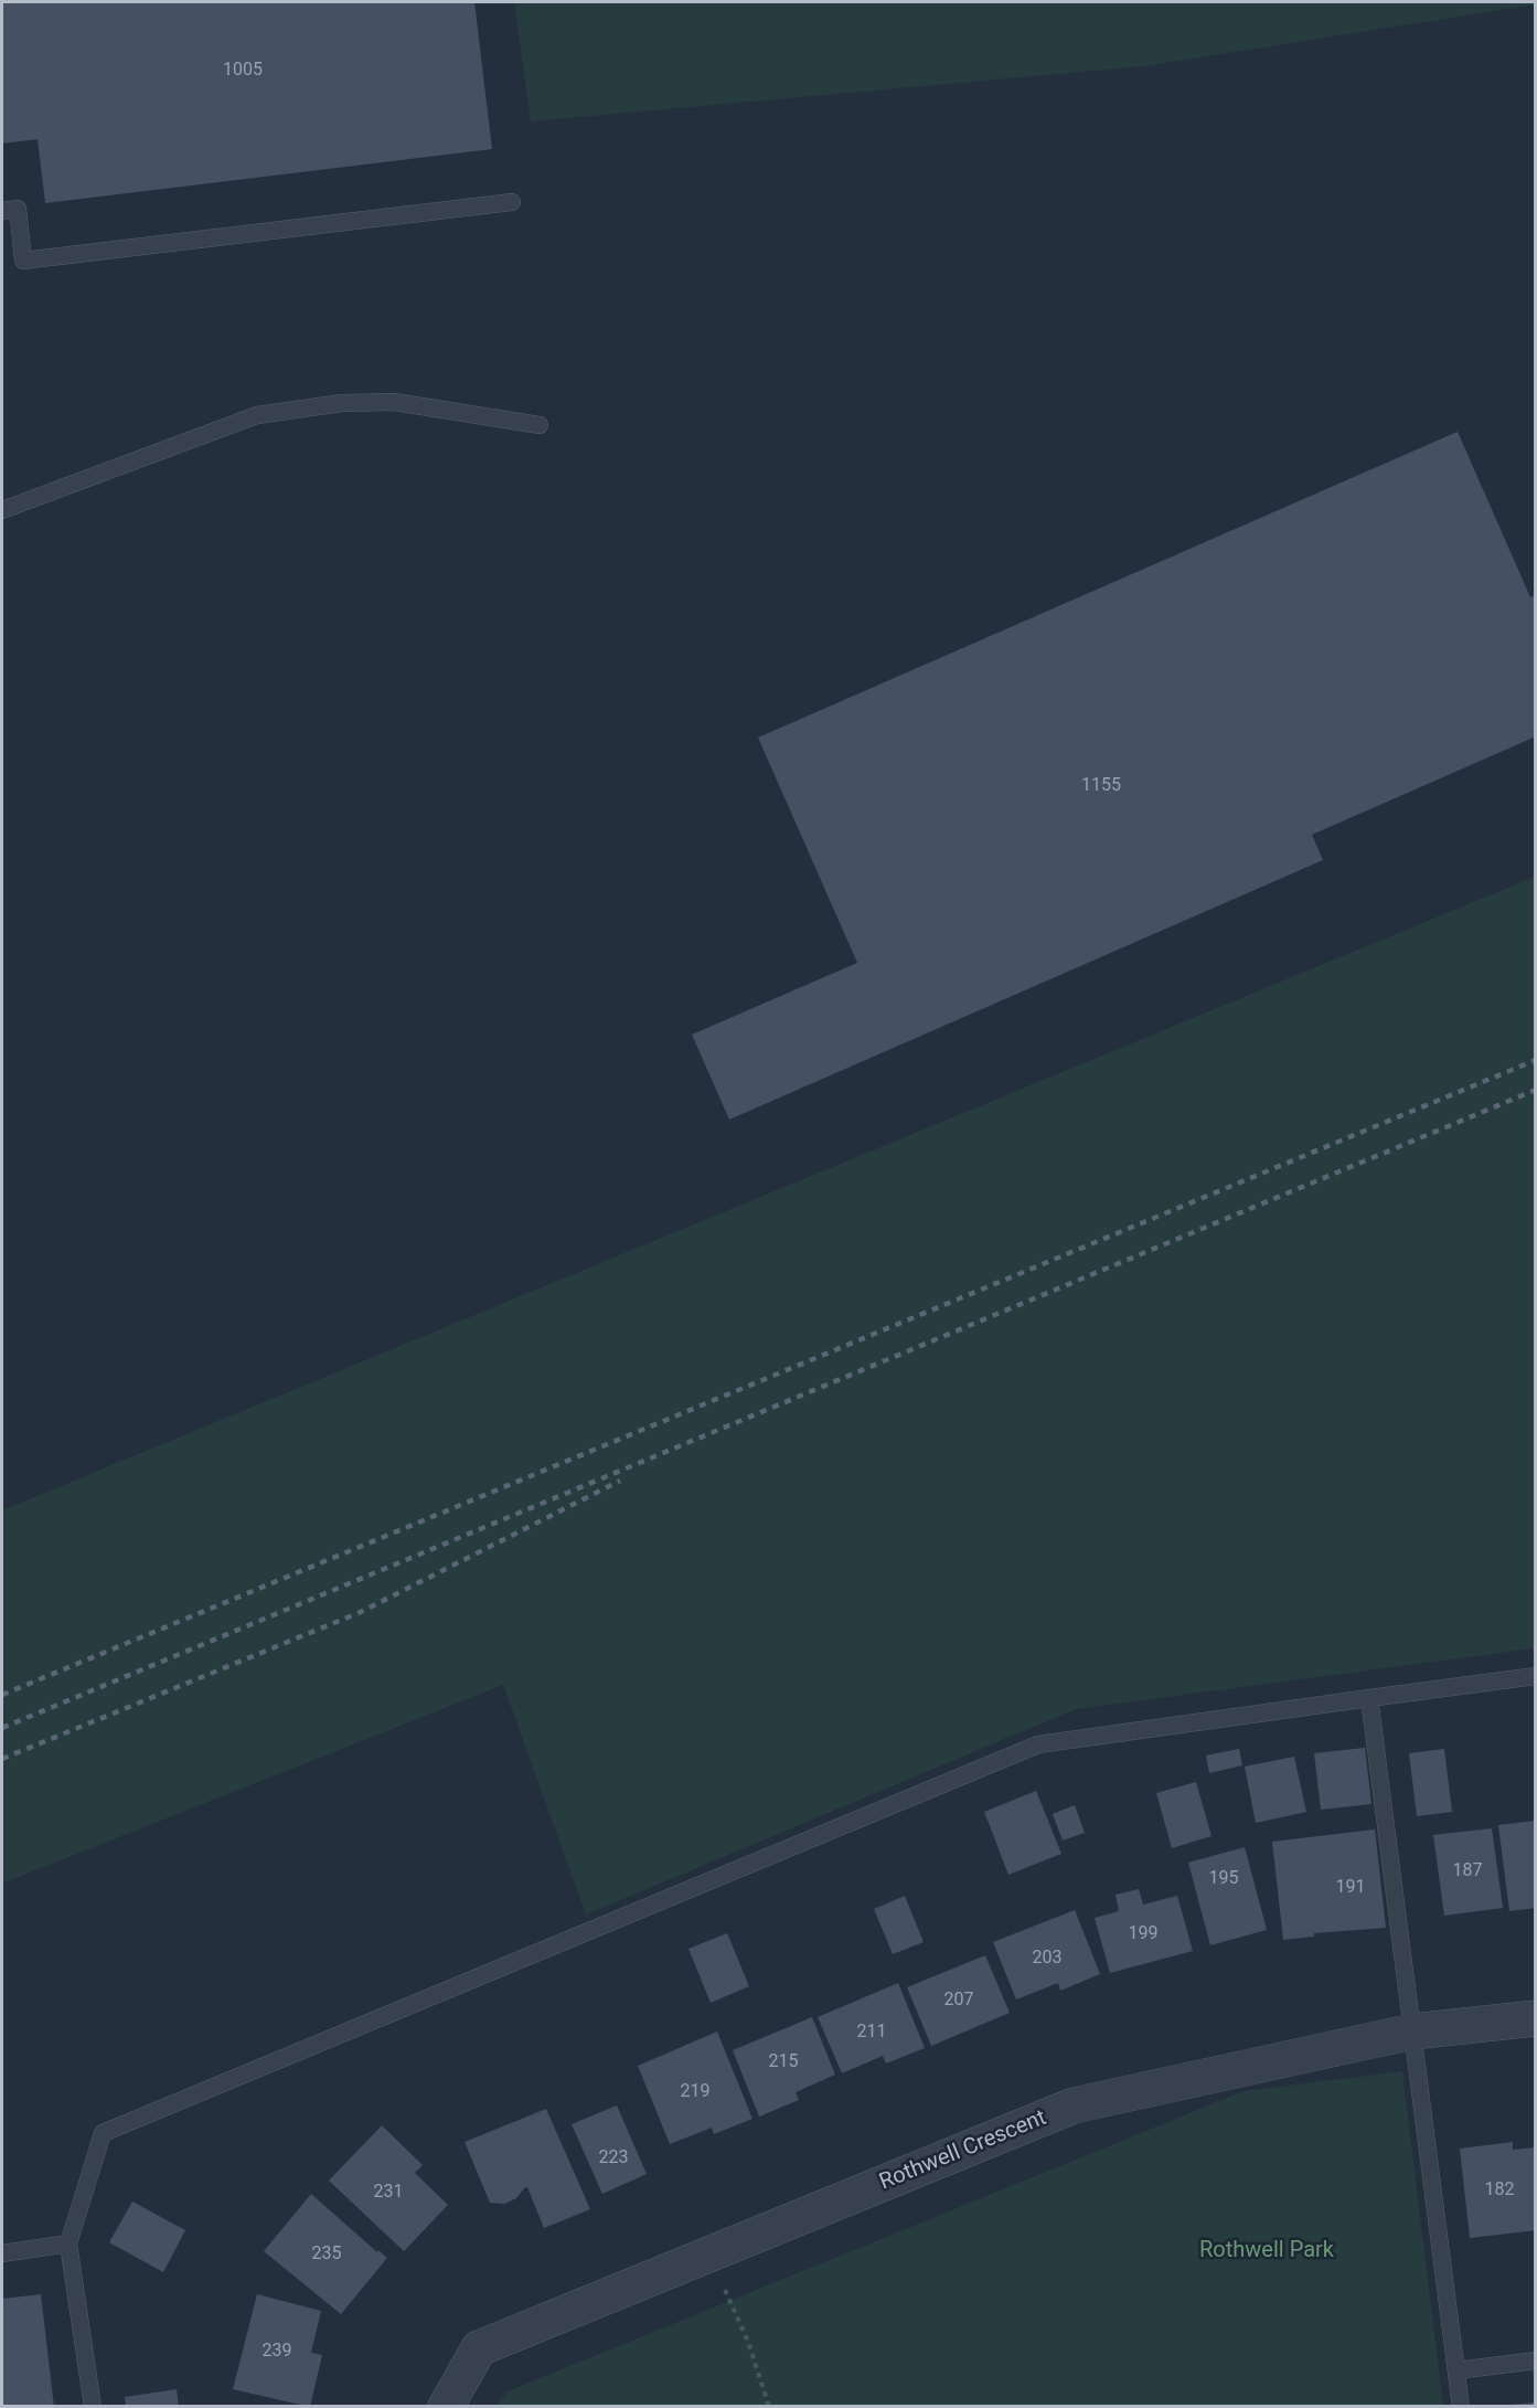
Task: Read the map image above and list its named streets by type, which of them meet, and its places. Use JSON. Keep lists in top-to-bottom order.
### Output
{
  "streets": {
    "street": ["Rothwell Crescent"]
  },
  "parks": ["Rothwell Park"],
  "house_numbers": [
    "1005",
    "1155",
    "187",
    "195",
    "191",
    "199",
    "203",
    "207",
    "211",
    "215",
    "219",
    "223",
    "182",
    "231",
    "235",
    "239"
  ]
}
